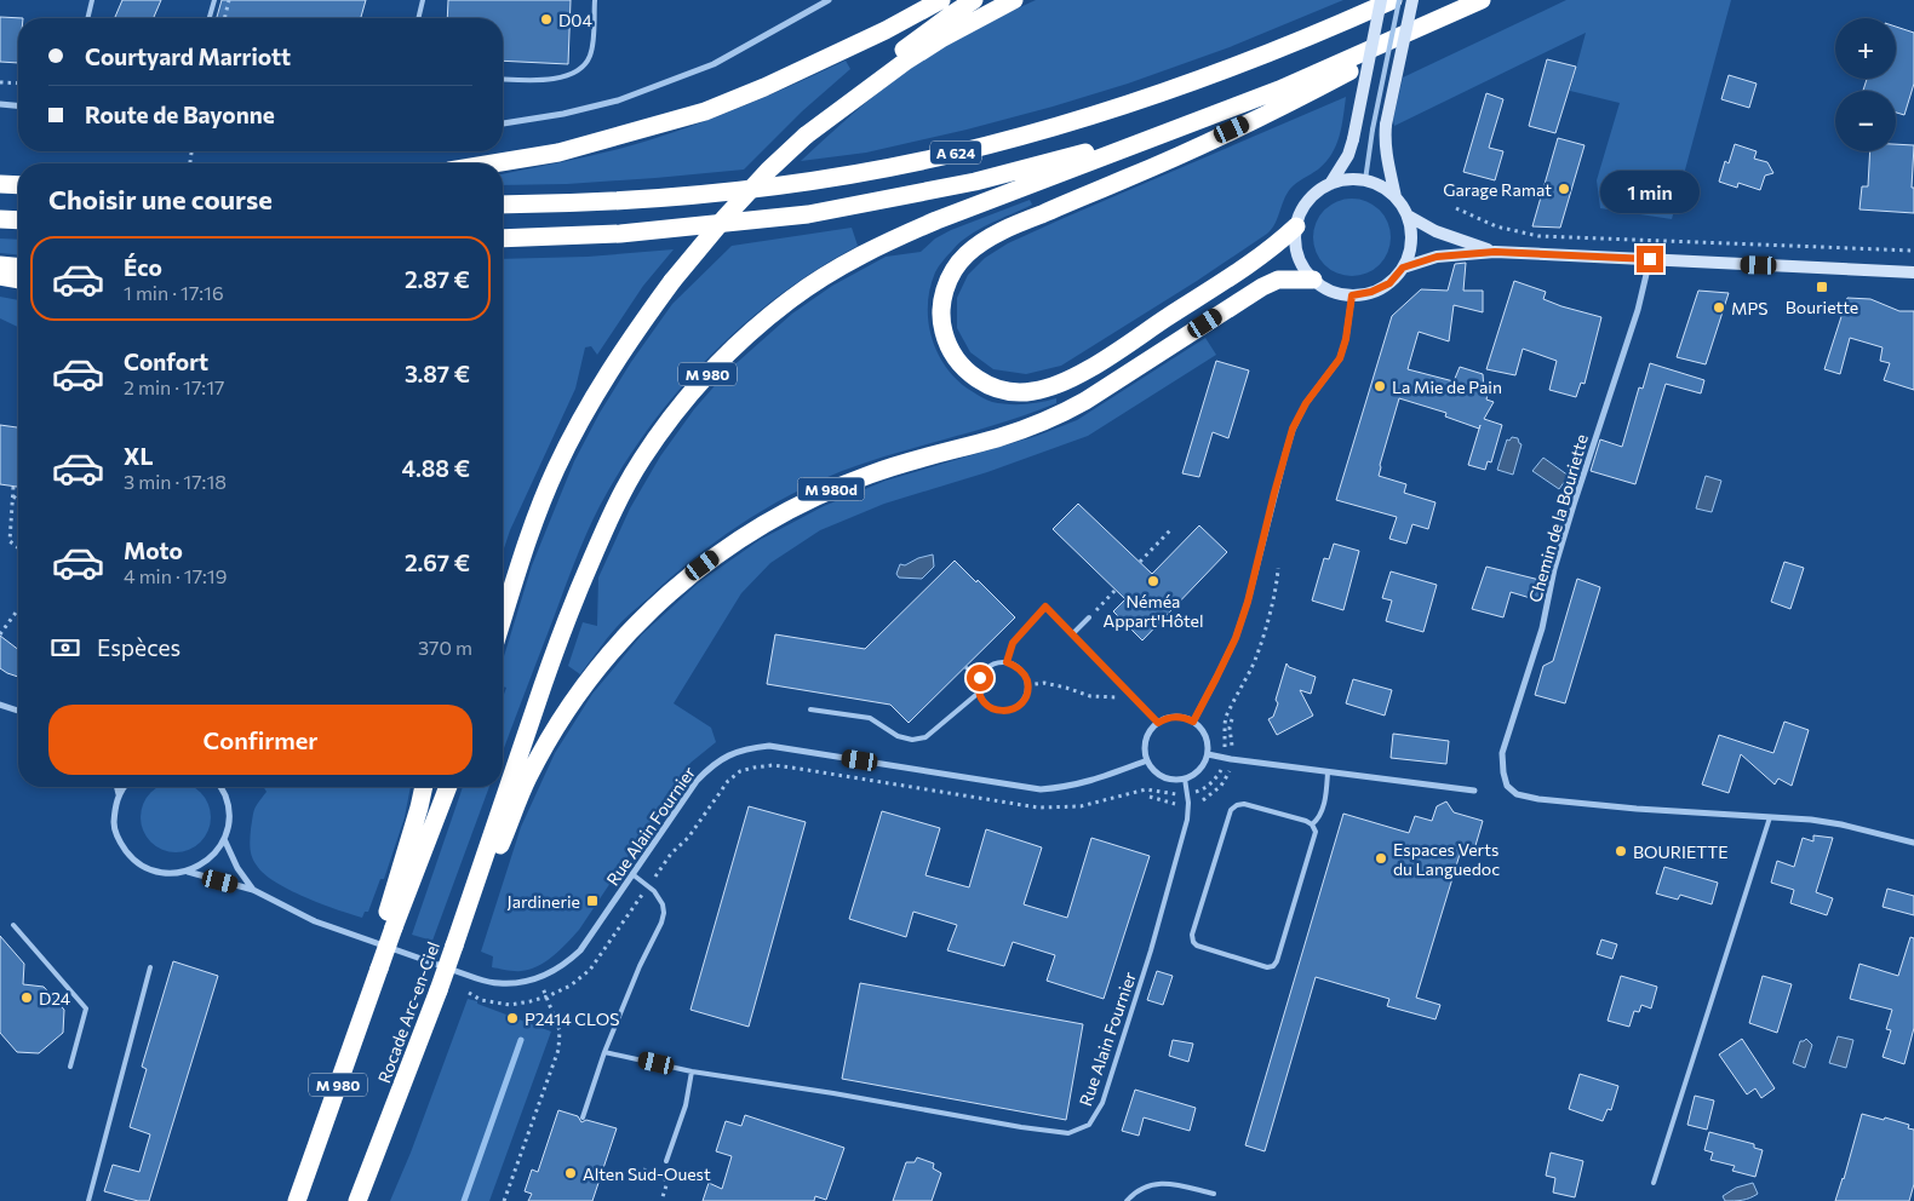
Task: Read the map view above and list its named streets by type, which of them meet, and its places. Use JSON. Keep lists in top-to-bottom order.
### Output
{
  "streets": {
    "highway": [
      "A 624",
      "M 980",
      "M 980d",
      "Rocade Arc-en-Ciel"
    ],
    "street": ["Chemin de la Bouriette", "Rue Alain Fournier"]
  },
  "crossings": [
    ["A 624", "M 980"],
    ["M 980", "M 980d"],
    ["M 980", "Rocade Arc-en-Ciel"],
    ["M 980d", "Rocade Arc-en-Ciel"]
  ],
  "places": {
    "other": [
      "D04",
      "Garage Ramat",
      "MPS",
      "La Mie de Pain",
      "Néméa Appart'Hôtel",
      "BOURIETTE",
      "Espaces Verts du Languedoc",
      "D24",
      "P2414 CLOS",
      "Alten Sud-Ouest"
    ],
    "transit": ["Bouriette", "Jardinerie"]
  },
  "page": {
    "map_buttons": ["+", "−"],
    "banner": ["Courtyard Marriott", "Route de Bayonne"],
    "heading": "Choisir une course",
    "bubble": "1 min",
    "list": [
      {
        "name": "Éco",
        "note": "1 min · 17:16",
        "value": "2.87 €"
      },
      {
        "name": "Confort",
        "note": "2 min · 17:17",
        "value": "3.87 €"
      },
      {
        "name": "XL",
        "note": "3 min · 17:18",
        "value": "4.88 €"
      },
      {
        "name": "Moto",
        "note": "4 min · 17:19",
        "value": "2.67 €"
      }
    ],
    "pay": ["Espèces", "370 m"],
    "buttons": "Confirmer"
  }
}
